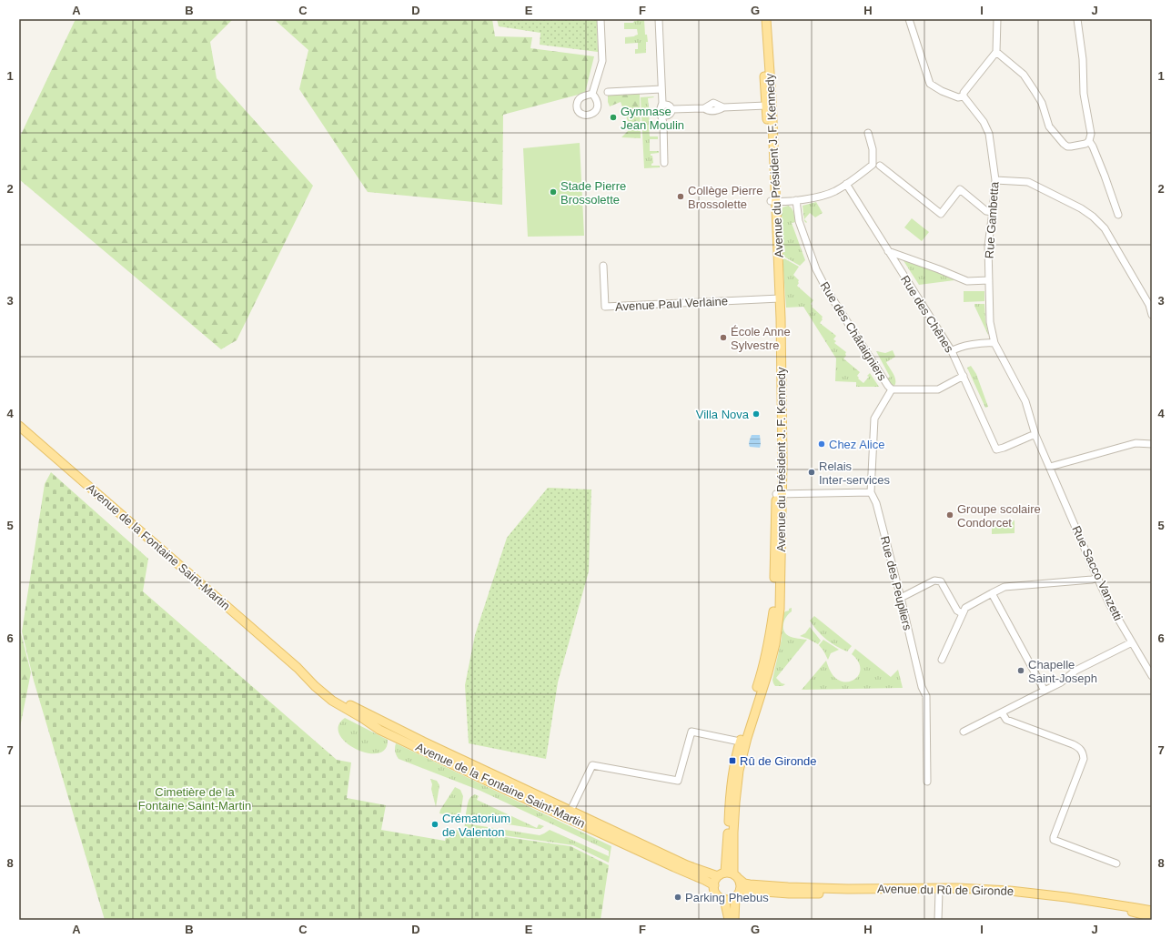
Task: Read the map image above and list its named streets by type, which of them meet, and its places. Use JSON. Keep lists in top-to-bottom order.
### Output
{
  "streets": {
    "main road": ["Avenue du Président J. F. Kennedy", "Avenue de la Fontaine Saint-Martin", "Avenue du Rû de Gironde"],
    "street": [
      "Rue Gambetta",
      "Avenue Paul Verlaine",
      "Rue des Chênes",
      "Rue des Châtaigniers",
      "Rue Sacco Vanzetti",
      "Rue des Peupliers"
    ]
  },
  "crossings": [
    ["Avenue du Président J. F. Kennedy", "Avenue Paul Verlaine"],
    ["Avenue du Président J. F. Kennedy", "Avenue de la Fontaine Saint-Martin"],
    ["Avenue du Président J. F. Kennedy", "Avenue du Rû de Gironde"],
    ["Rue Gambetta", "Rue des Chênes"],
    ["Rue Gambetta", "Rue Sacco Vanzetti"],
    ["Rue des Chênes", "Rue des Châtaigniers"],
    ["Rue des Châtaigniers", "Rue des Peupliers"],
    ["Avenue de la Fontaine Saint-Martin", "Avenue du Rû de Gironde"]
  ],
  "parks": ["Cimetière de la Fontaine Saint-Martin"],
  "places": {
    "other": [
      "Gymnase Jean Moulin",
      "Stade Pierre Brossolette",
      "Collège Pierre Brossolette",
      "École Anne Sylvestre",
      "Villa Nova",
      "Chez Alice",
      "Relais Inter-services",
      "Groupe scolaire Condorcet",
      "Chapelle Saint-Joseph",
      "Crématorium de Valenton",
      "Parking Phebus"
    ],
    "transit": ["Rû de Gironde"]
  },
  "grid": {
    "columns": [
      "A",
      "B",
      "C",
      "D",
      "E",
      "F",
      "G",
      "H",
      "I",
      "J"
    ],
    "rows": [
      "1",
      "2",
      "3",
      "4",
      "5",
      "6",
      "7",
      "8"
    ]
  }
}
